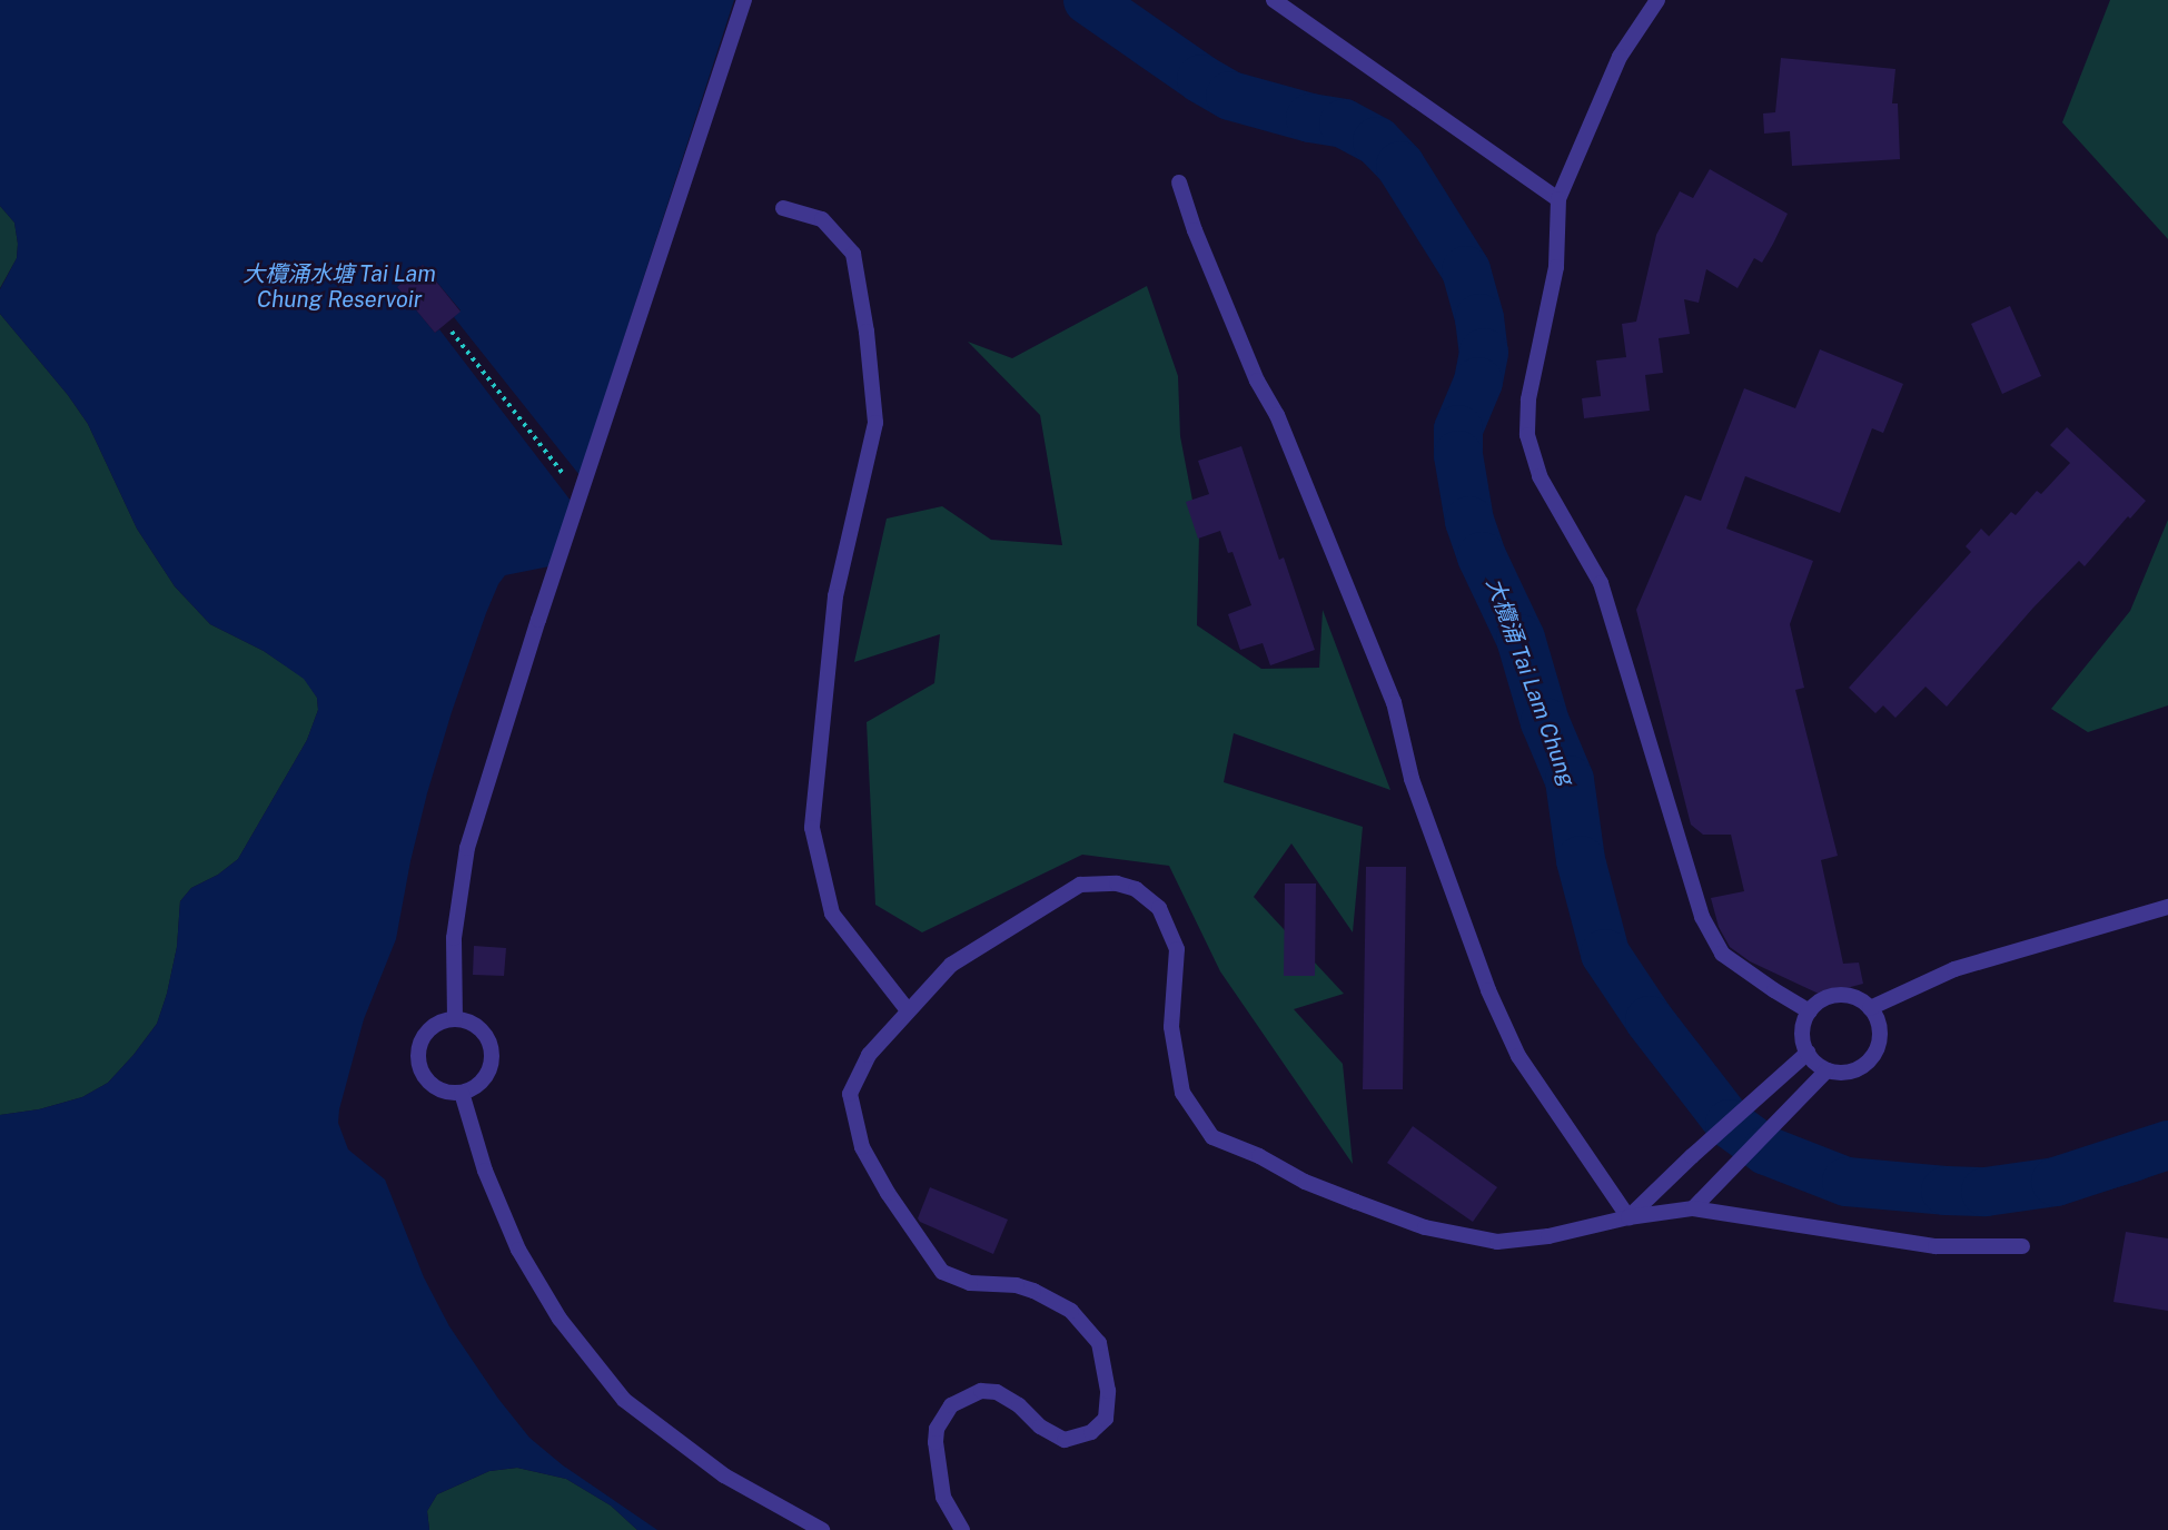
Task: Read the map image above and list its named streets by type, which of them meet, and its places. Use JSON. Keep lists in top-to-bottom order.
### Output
{
  "water": ["大欖涌水塘 Tai Lam Chung Reservoir", "大欖涌 Tai Lam Chung"]
}
